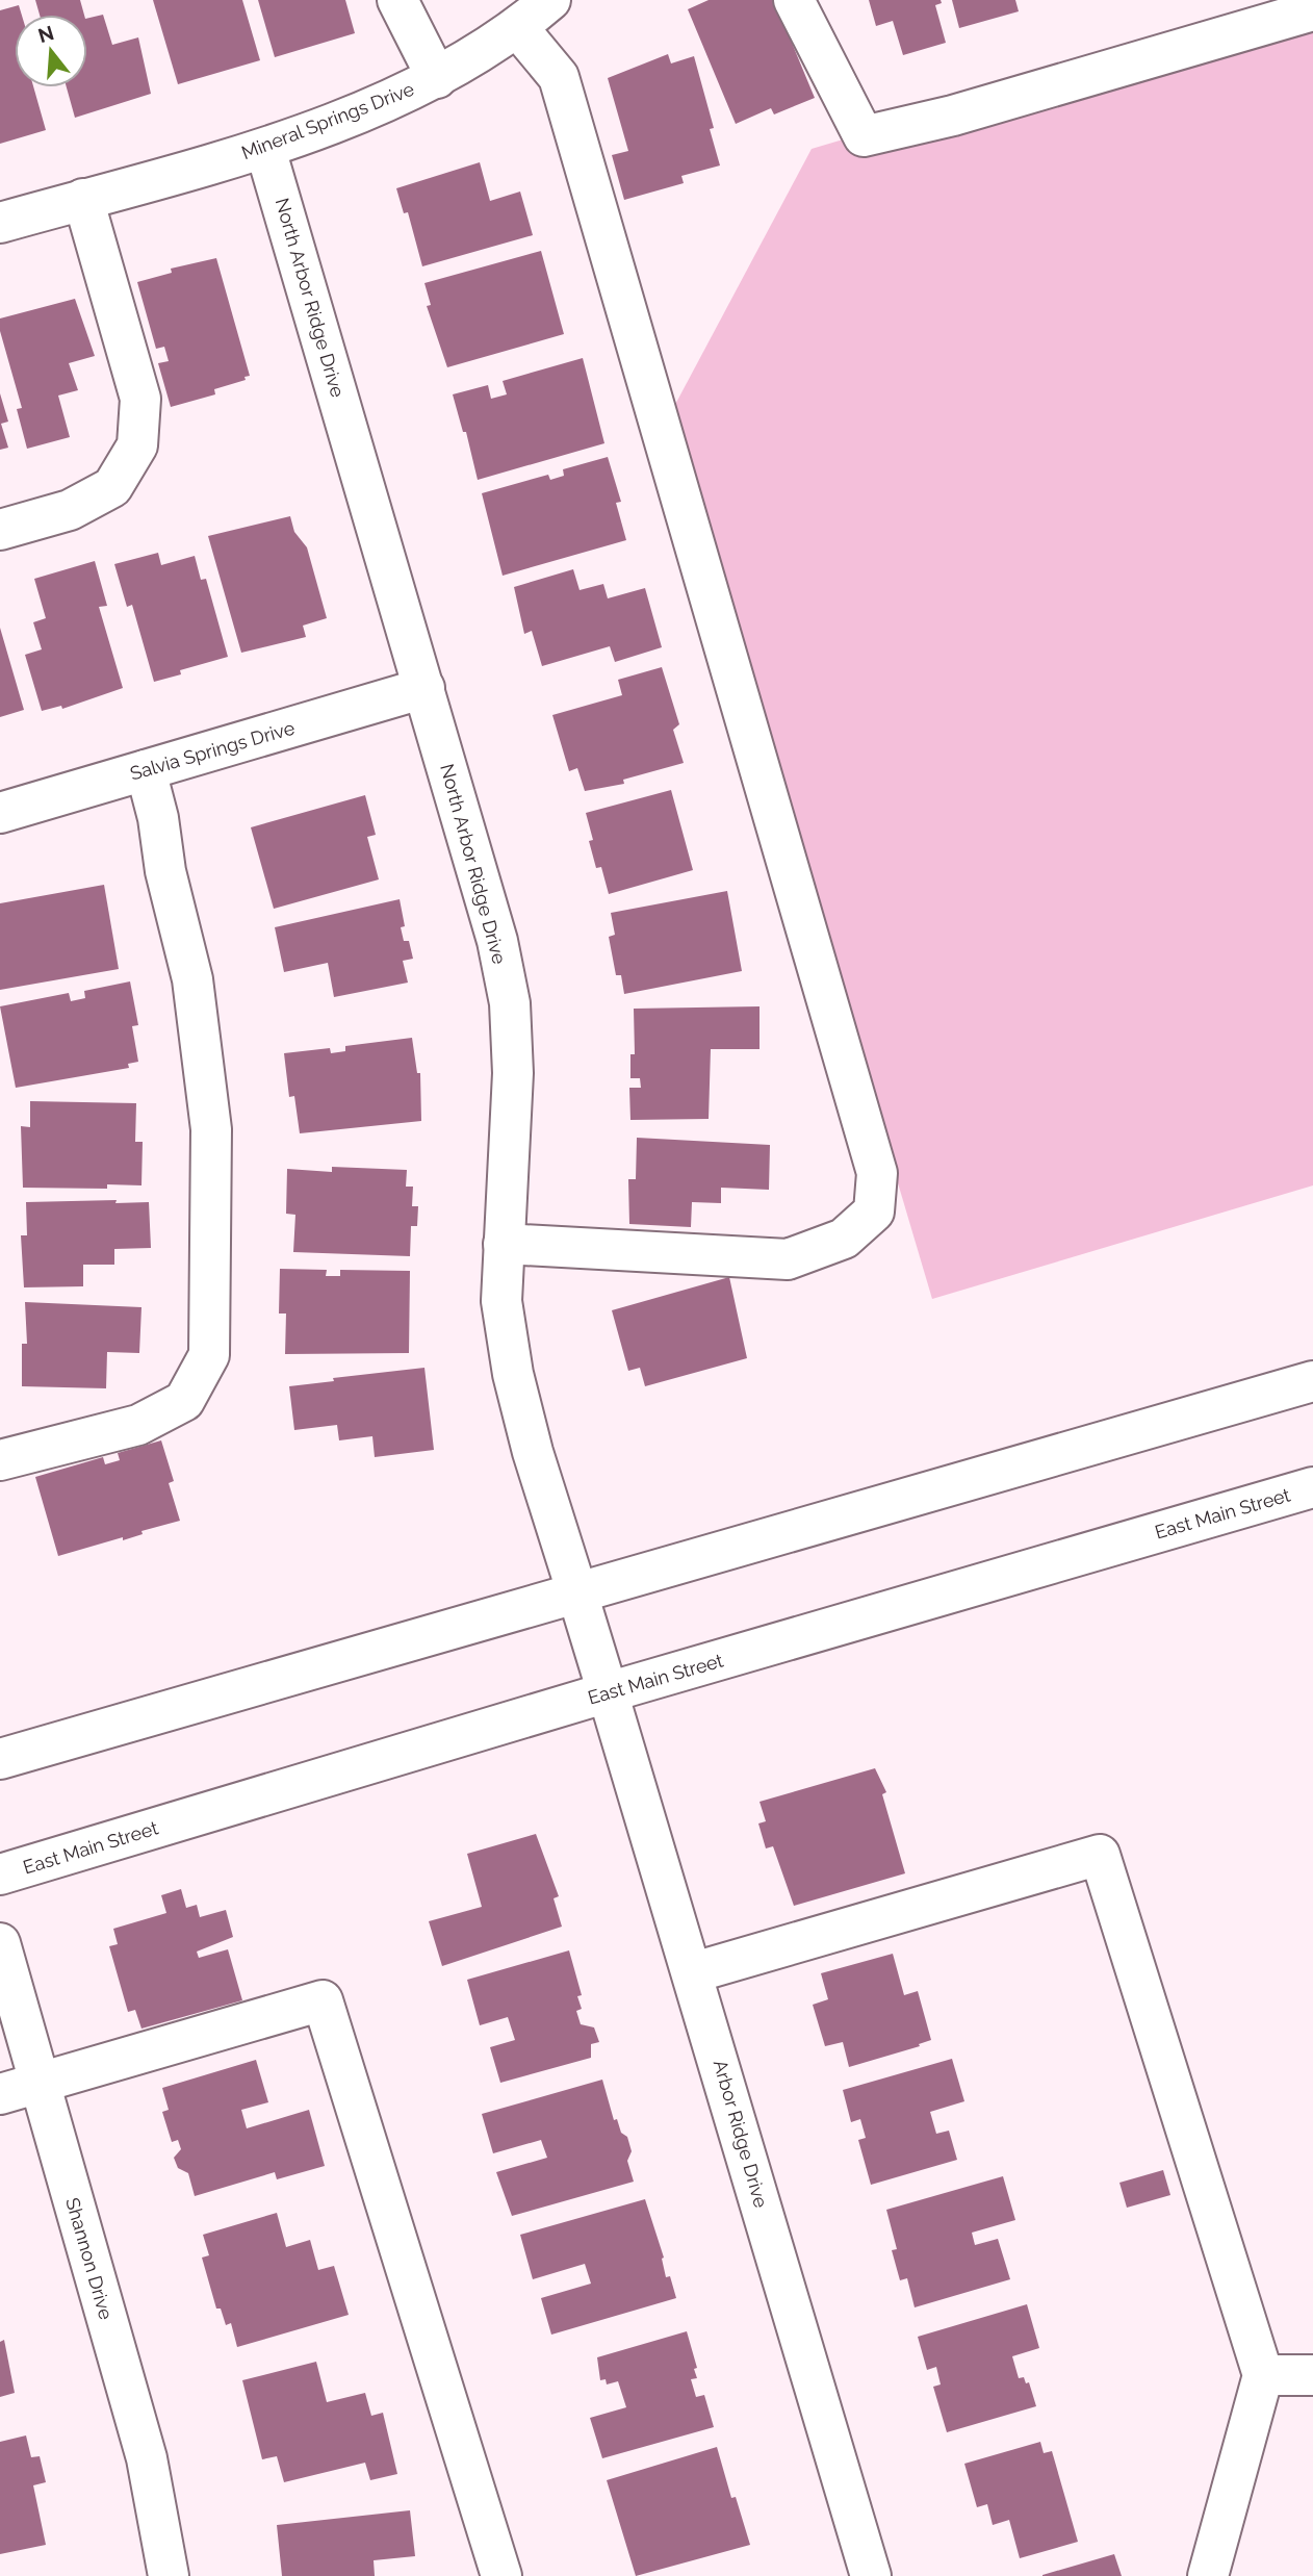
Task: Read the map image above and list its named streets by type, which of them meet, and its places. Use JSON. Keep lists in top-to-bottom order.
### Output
{
  "streets": {
    "street": [
      "Mineral Springs Drive",
      "North Arbor Ridge Drive",
      "Salvia Springs Drive",
      "East Main Street",
      "Arbor Ridge Drive",
      "Shannon Drive"
    ]
  },
  "crossings": [
    ["Mineral Springs Drive", "North Arbor Ridge Drive"],
    ["North Arbor Ridge Drive", "Salvia Springs Drive"],
    ["North Arbor Ridge Drive", "East Main Street"],
    ["North Arbor Ridge Drive", "Arbor Ridge Drive"],
    ["East Main Street", "Arbor Ridge Drive"]
  ],
  "north": "top"
}
